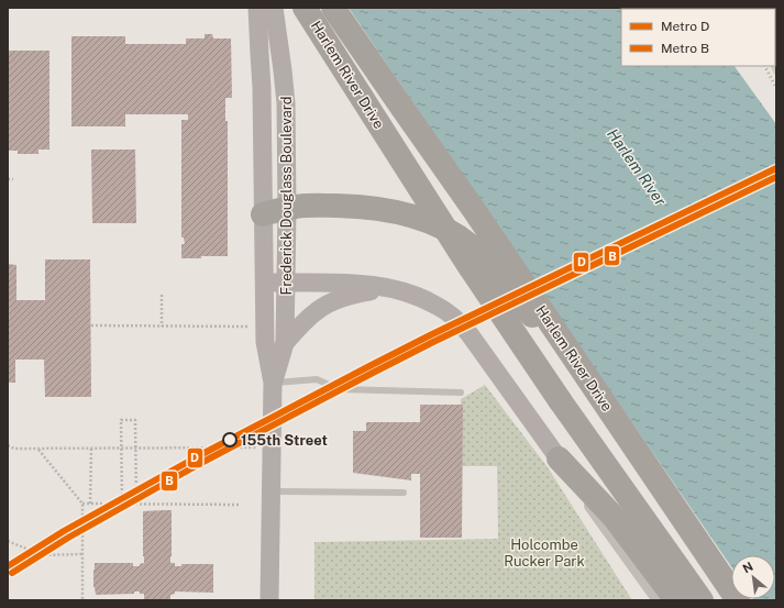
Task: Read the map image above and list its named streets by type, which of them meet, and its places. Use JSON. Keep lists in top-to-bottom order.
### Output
{
  "streets": {
    "highway": ["Harlem River Drive"],
    "main road": ["Frederick Douglass Boulevard"]
  },
  "water": ["Harlem River"],
  "parks": ["Holcombe Rucker Park"],
  "places": ["155th Street"],
  "lines": ["metro line D", "metro line B"],
  "legend": ["Metro D", "Metro B"],
  "north": "top left"
}
